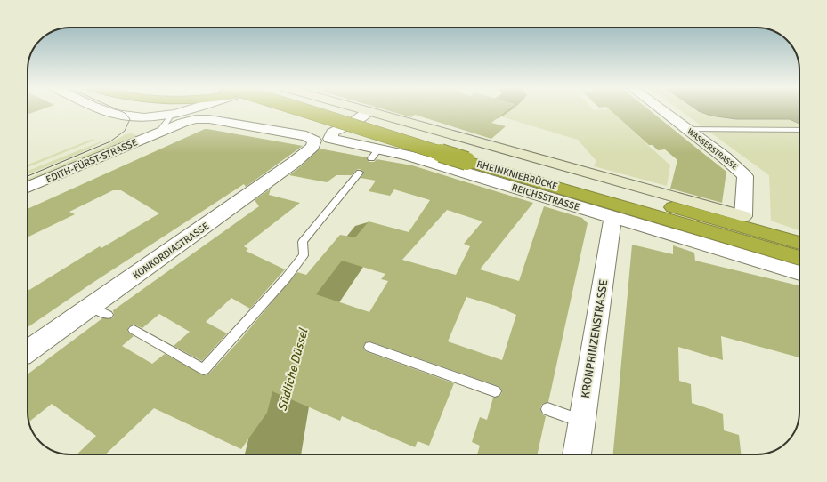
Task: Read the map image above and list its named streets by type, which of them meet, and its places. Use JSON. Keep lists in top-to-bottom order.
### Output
{
  "streets": {
    "highway": ["RHEINKNIEBRÜCKE"],
    "street": [
      "WASSERSTRASSE",
      "EDITH-FÜRST-STRASSE",
      "REICHSSTRASSE",
      "KONKORDIASTRASSE",
      "KRONPRINZENSTRASSE"
    ]
  },
  "crossings": [
    ["EDITH-FÜRST-STRASSE", "KONKORDIASTRASSE"],
    ["REICHSSTRASSE", "KRONPRINZENSTRASSE"]
  ],
  "water": ["Südliche Düssel"]
}
